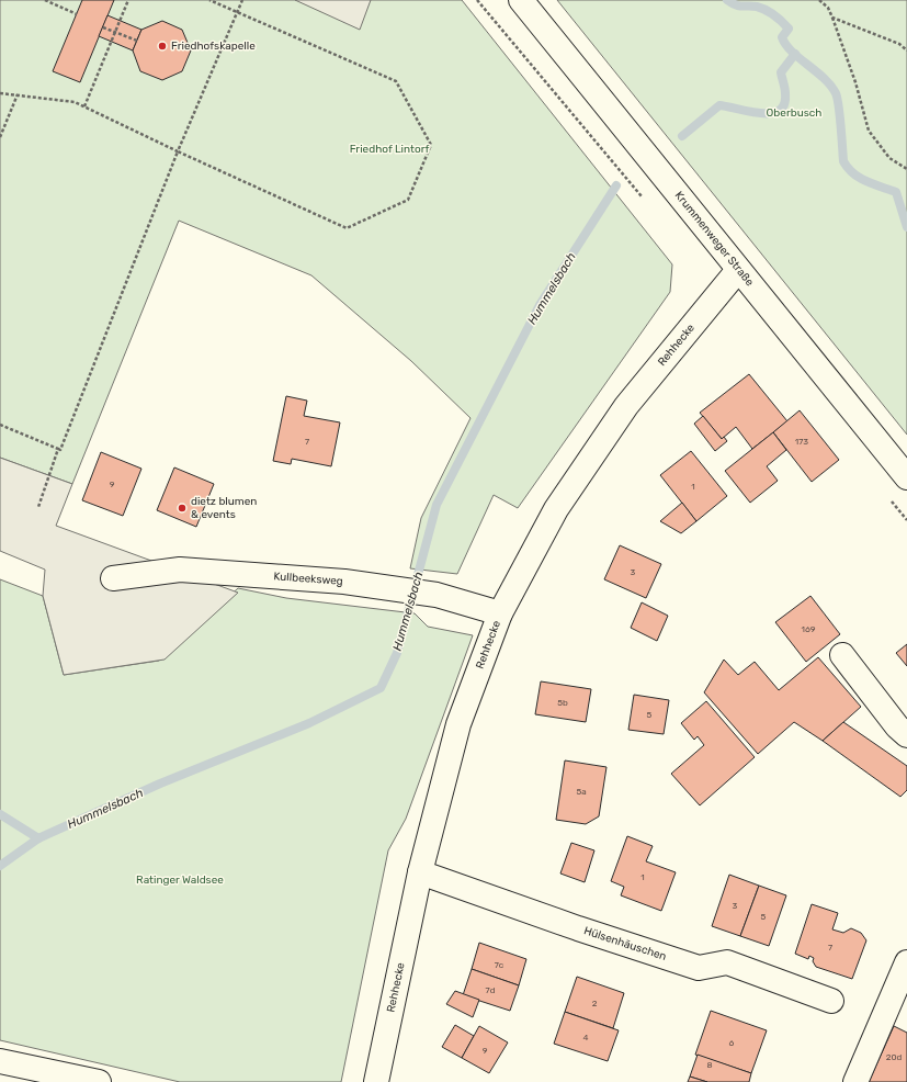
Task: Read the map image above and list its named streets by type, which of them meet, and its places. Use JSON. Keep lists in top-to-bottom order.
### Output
{
  "streets": {
    "street": [
      "Krummenweger Straße",
      "Rehhecke",
      "Kullbeeksweg",
      "Hülsenhäuschen"
    ]
  },
  "crossings": [
    ["Krummenweger Straße", "Rehhecke"],
    ["Rehhecke", "Kullbeeksweg"],
    ["Rehhecke", "Hülsenhäuschen"]
  ],
  "water": ["Hummelsbach"],
  "parks": ["Oberbusch", "Friedhof Lintorf", "Ratinger Waldsee"],
  "places": ["Friedhofskapelle", "dietz blumen & events"],
  "house_numbers": [
    "7",
    "173",
    "9",
    "1",
    "3",
    "169",
    "5b",
    "5",
    "5a",
    "1",
    "3",
    "5",
    "7",
    "7c",
    "7d",
    "2",
    "4",
    "6",
    "9",
    "20d",
    "8"
  ]
}
